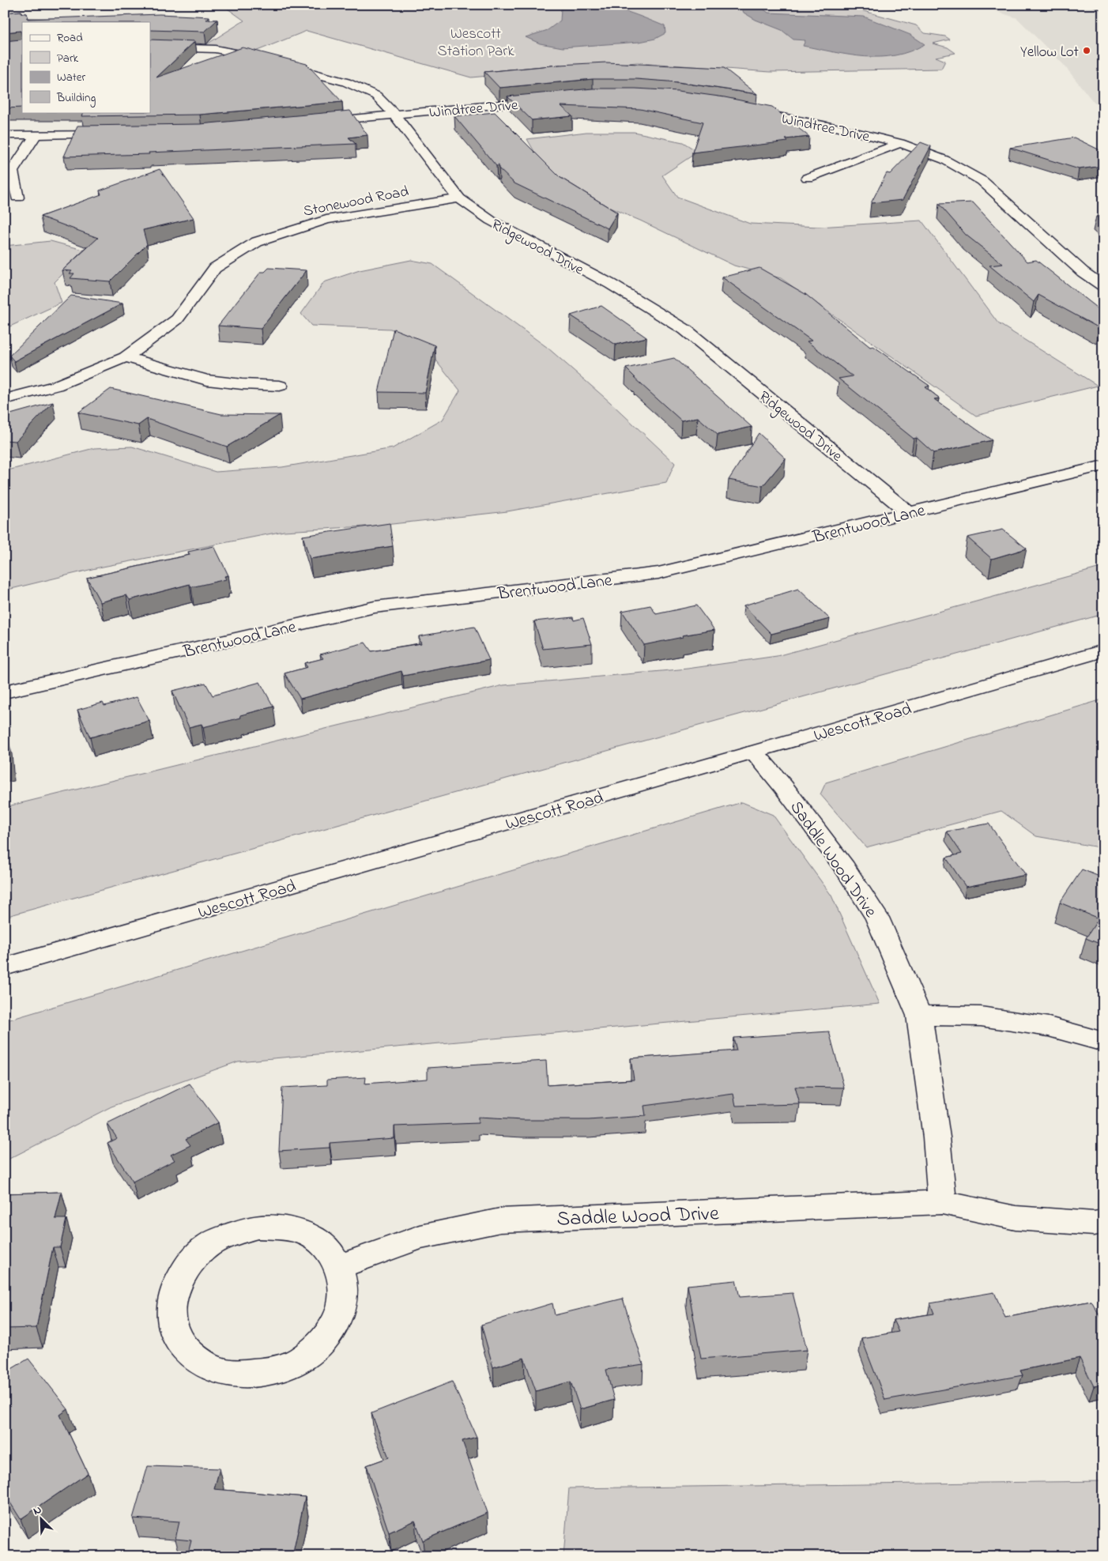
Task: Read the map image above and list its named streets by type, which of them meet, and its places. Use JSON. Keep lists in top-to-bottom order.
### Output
{
  "streets": {
    "street": [
      "Windtree Drive",
      "Stonewood Road",
      "Ridgewood Drive",
      "Brentwood Lane",
      "Wescott Road",
      "Saddle Wood Drive"
    ]
  },
  "crossings": [
    ["Windtree Drive", "Ridgewood Drive"],
    ["Stonewood Road", "Ridgewood Drive"],
    ["Ridgewood Drive", "Brentwood Lane"],
    ["Wescott Road", "Saddle Wood Drive"]
  ],
  "parks": ["Wescott Station Park"],
  "places": ["Yellow Lot"],
  "legend": [
    "Road",
    "Park",
    "Water",
    "Building"
  ],
  "north": "top left"
}
